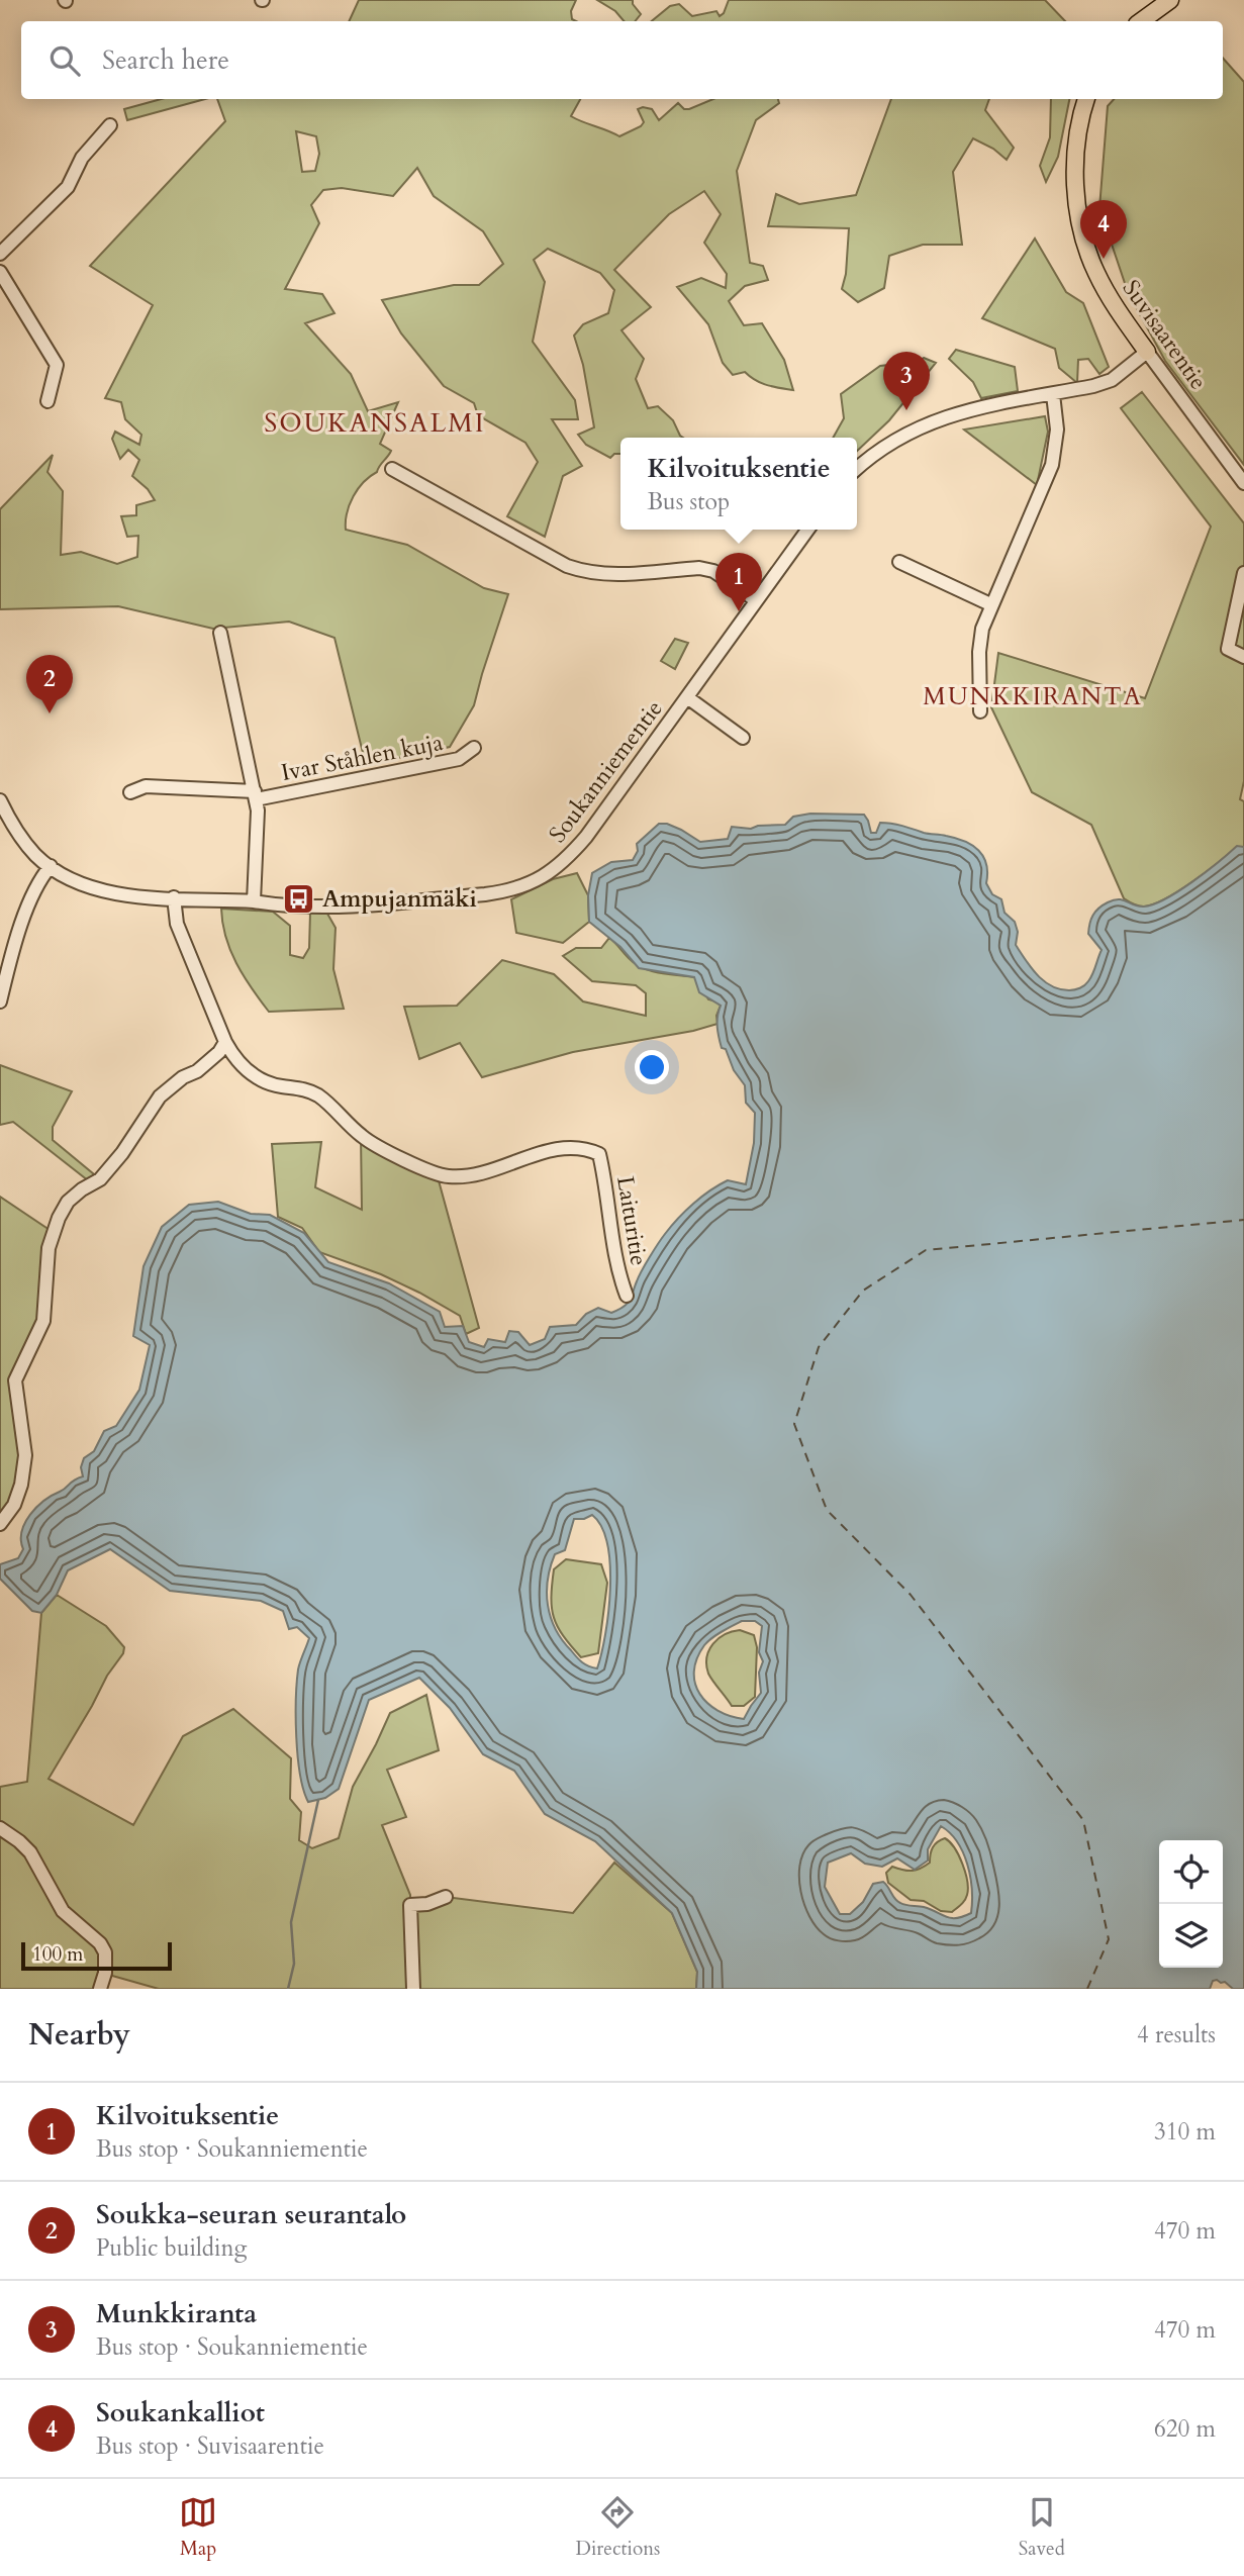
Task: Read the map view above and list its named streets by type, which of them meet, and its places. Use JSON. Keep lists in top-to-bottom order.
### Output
{
  "streets": {
    "main road": ["Suvisaarentie"],
    "street": ["Ivar Ståhlen kuja", "Soukanniementie", "Laituritie"]
  },
  "districts": ["SOUKANSALMI", "MUNKKIRANTA"],
  "places": {
    "bus stop": ["Ampujanmäki"]
  },
  "scale_bar": "100 m",
  "page": {
    "search": "Search here",
    "pins": [
      "4",
      "3",
      "1",
      "2"
    ],
    "popup": ["Kilvoituksentie", "Bus stop"],
    "scale": "100 m",
    "heading": ["Nearby", "4 results"],
    "list": [
      {
        "mark": "1",
        "name": "Kilvoituksentie",
        "note": "Bus stop · Soukanniementie",
        "value": "310 m"
      },
      {
        "mark": "2",
        "name": "Soukka-seuran seurantalo",
        "note": "Public building",
        "value": "470 m"
      },
      {
        "mark": "3",
        "name": "Munkkiranta",
        "note": "Bus stop · Soukanniementie",
        "value": "470 m"
      },
      {
        "mark": "4",
        "name": "Soukankalliot",
        "note": "Bus stop · Suvisaarentie",
        "value": "620 m"
      }
    ],
    "nav": ["Map", "Directions", "Saved"]
  }
}
